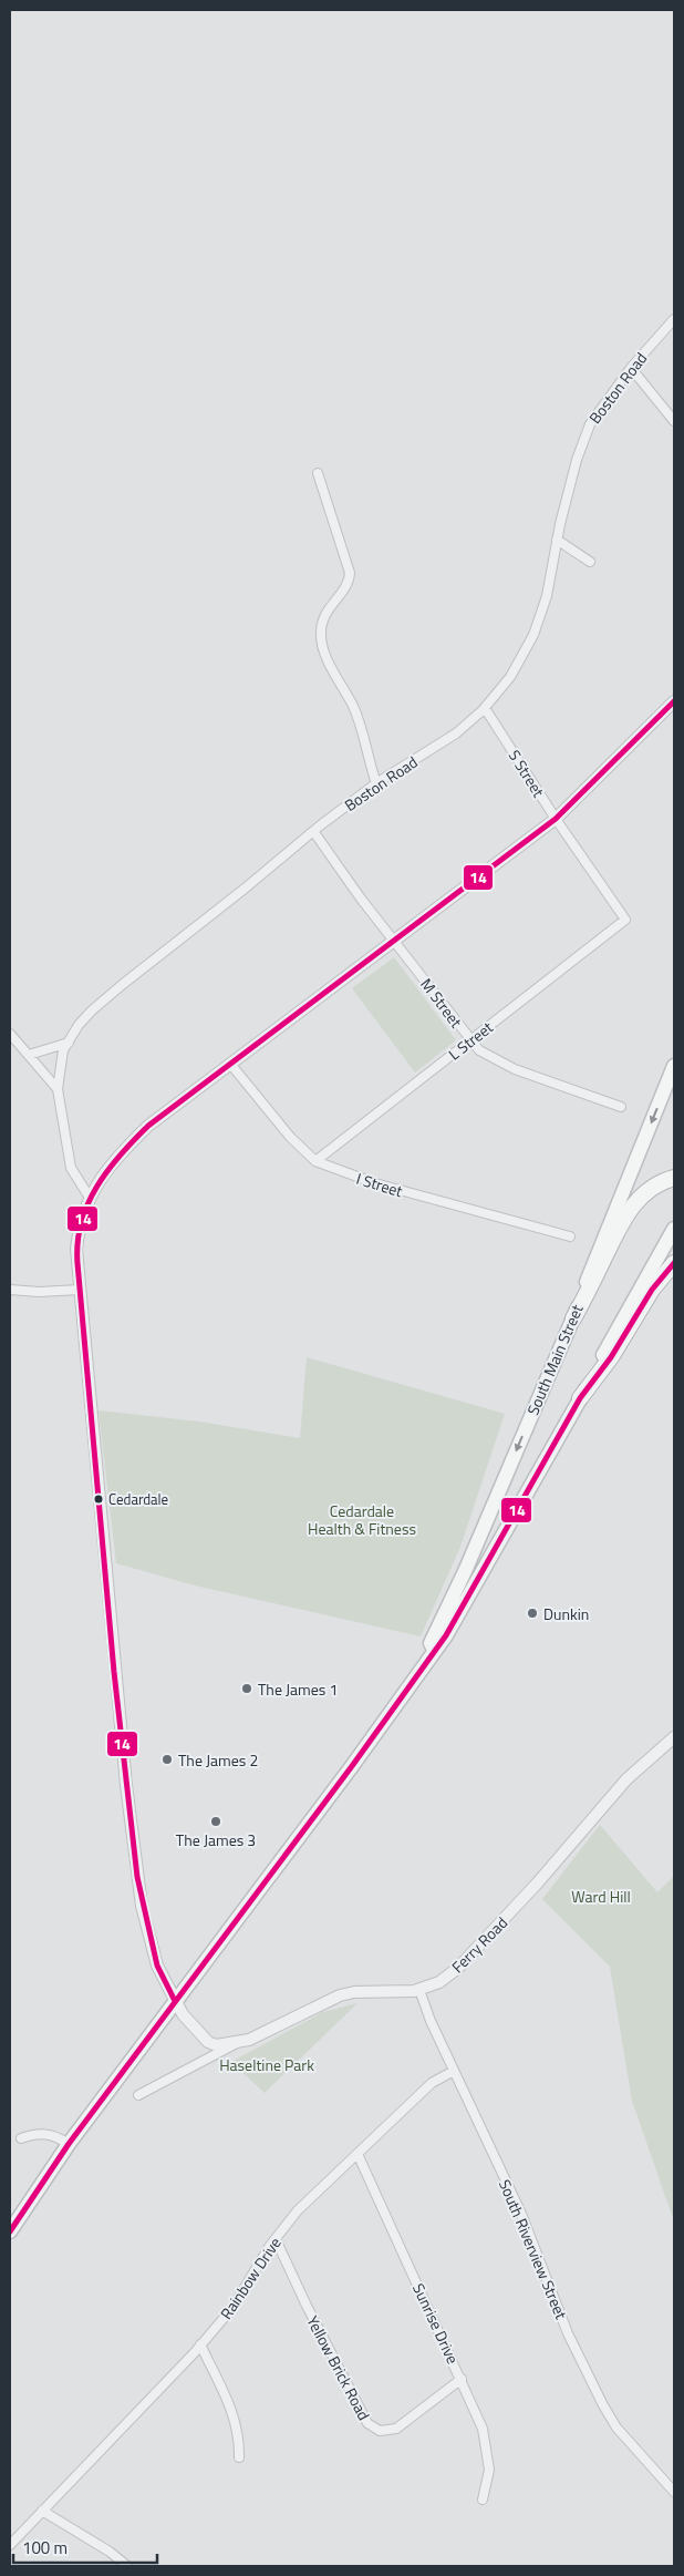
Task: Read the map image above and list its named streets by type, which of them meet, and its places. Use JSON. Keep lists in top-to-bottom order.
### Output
{
  "streets": {
    "main road": ["South Main Street"],
    "street": [
      "Boston Road",
      "S Street",
      "M Street",
      "L Street",
      "I Street",
      "Ferry Road",
      "South Riverview Street",
      "Rainbow Drive",
      "Sunrise Drive",
      "Yellow Brick Road"
    ]
  },
  "crossings": [
    ["Boston Road", "S Street"],
    ["Boston Road", "M Street"],
    ["S Street", "L Street"],
    ["M Street", "L Street"],
    ["L Street", "I Street"],
    ["South Main Street", "Ferry Road"],
    ["Ferry Road", "South Riverview Street"],
    ["South Riverview Street", "Rainbow Drive"],
    ["Rainbow Drive", "Sunrise Drive"],
    ["Rainbow Drive", "Yellow Brick Road"],
    ["Sunrise Drive", "Yellow Brick Road"]
  ],
  "parks": ["Cedardale Health & Fitness", "Ward Hill", "Haseltine Park"],
  "places": [
    "Cedardale",
    "Dunkin",
    "The James 1",
    "The James 2",
    "The James 3"
  ],
  "lines": ["transit line 14"],
  "scale_bar": "100 m"
}
